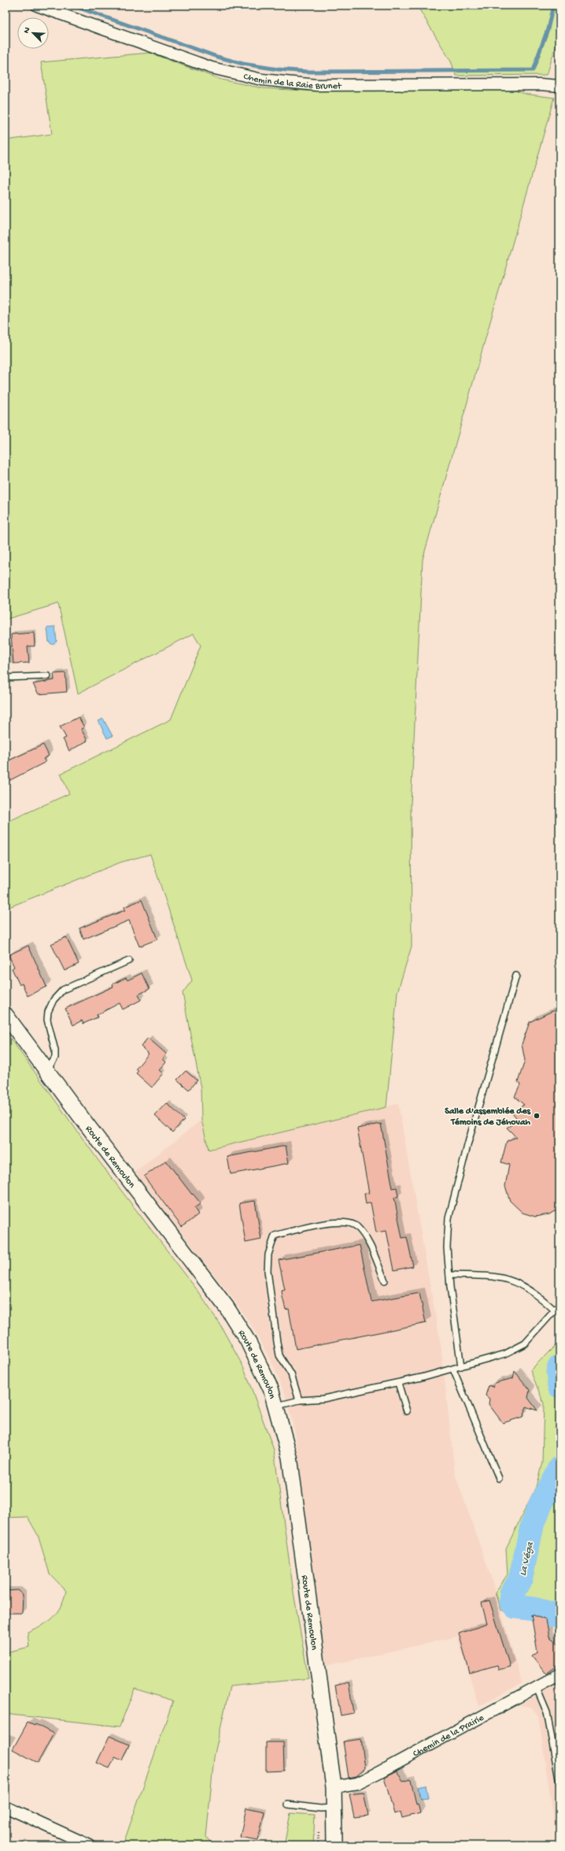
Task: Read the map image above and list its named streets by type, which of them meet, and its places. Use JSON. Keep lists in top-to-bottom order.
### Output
{
  "streets": {
    "main road": ["Route de Remoulon"],
    "street": ["Chemin de la Raie Brunet", "Chemin de la Prairie"]
  },
  "crossings": [
    ["Route de Remoulon", "Chemin de la Prairie"]
  ],
  "water": ["La Véga"],
  "places": ["Salle d'assemblée des Témoins de Jéhovah"],
  "north": "top left"
}
